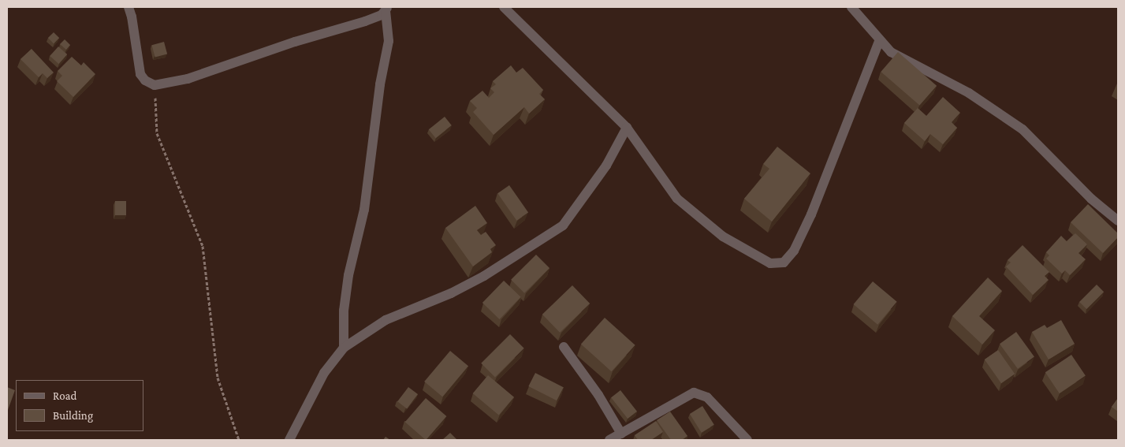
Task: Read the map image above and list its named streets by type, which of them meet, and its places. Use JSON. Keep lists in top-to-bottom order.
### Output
{
  "legend": ["Road", "Building"]
}
